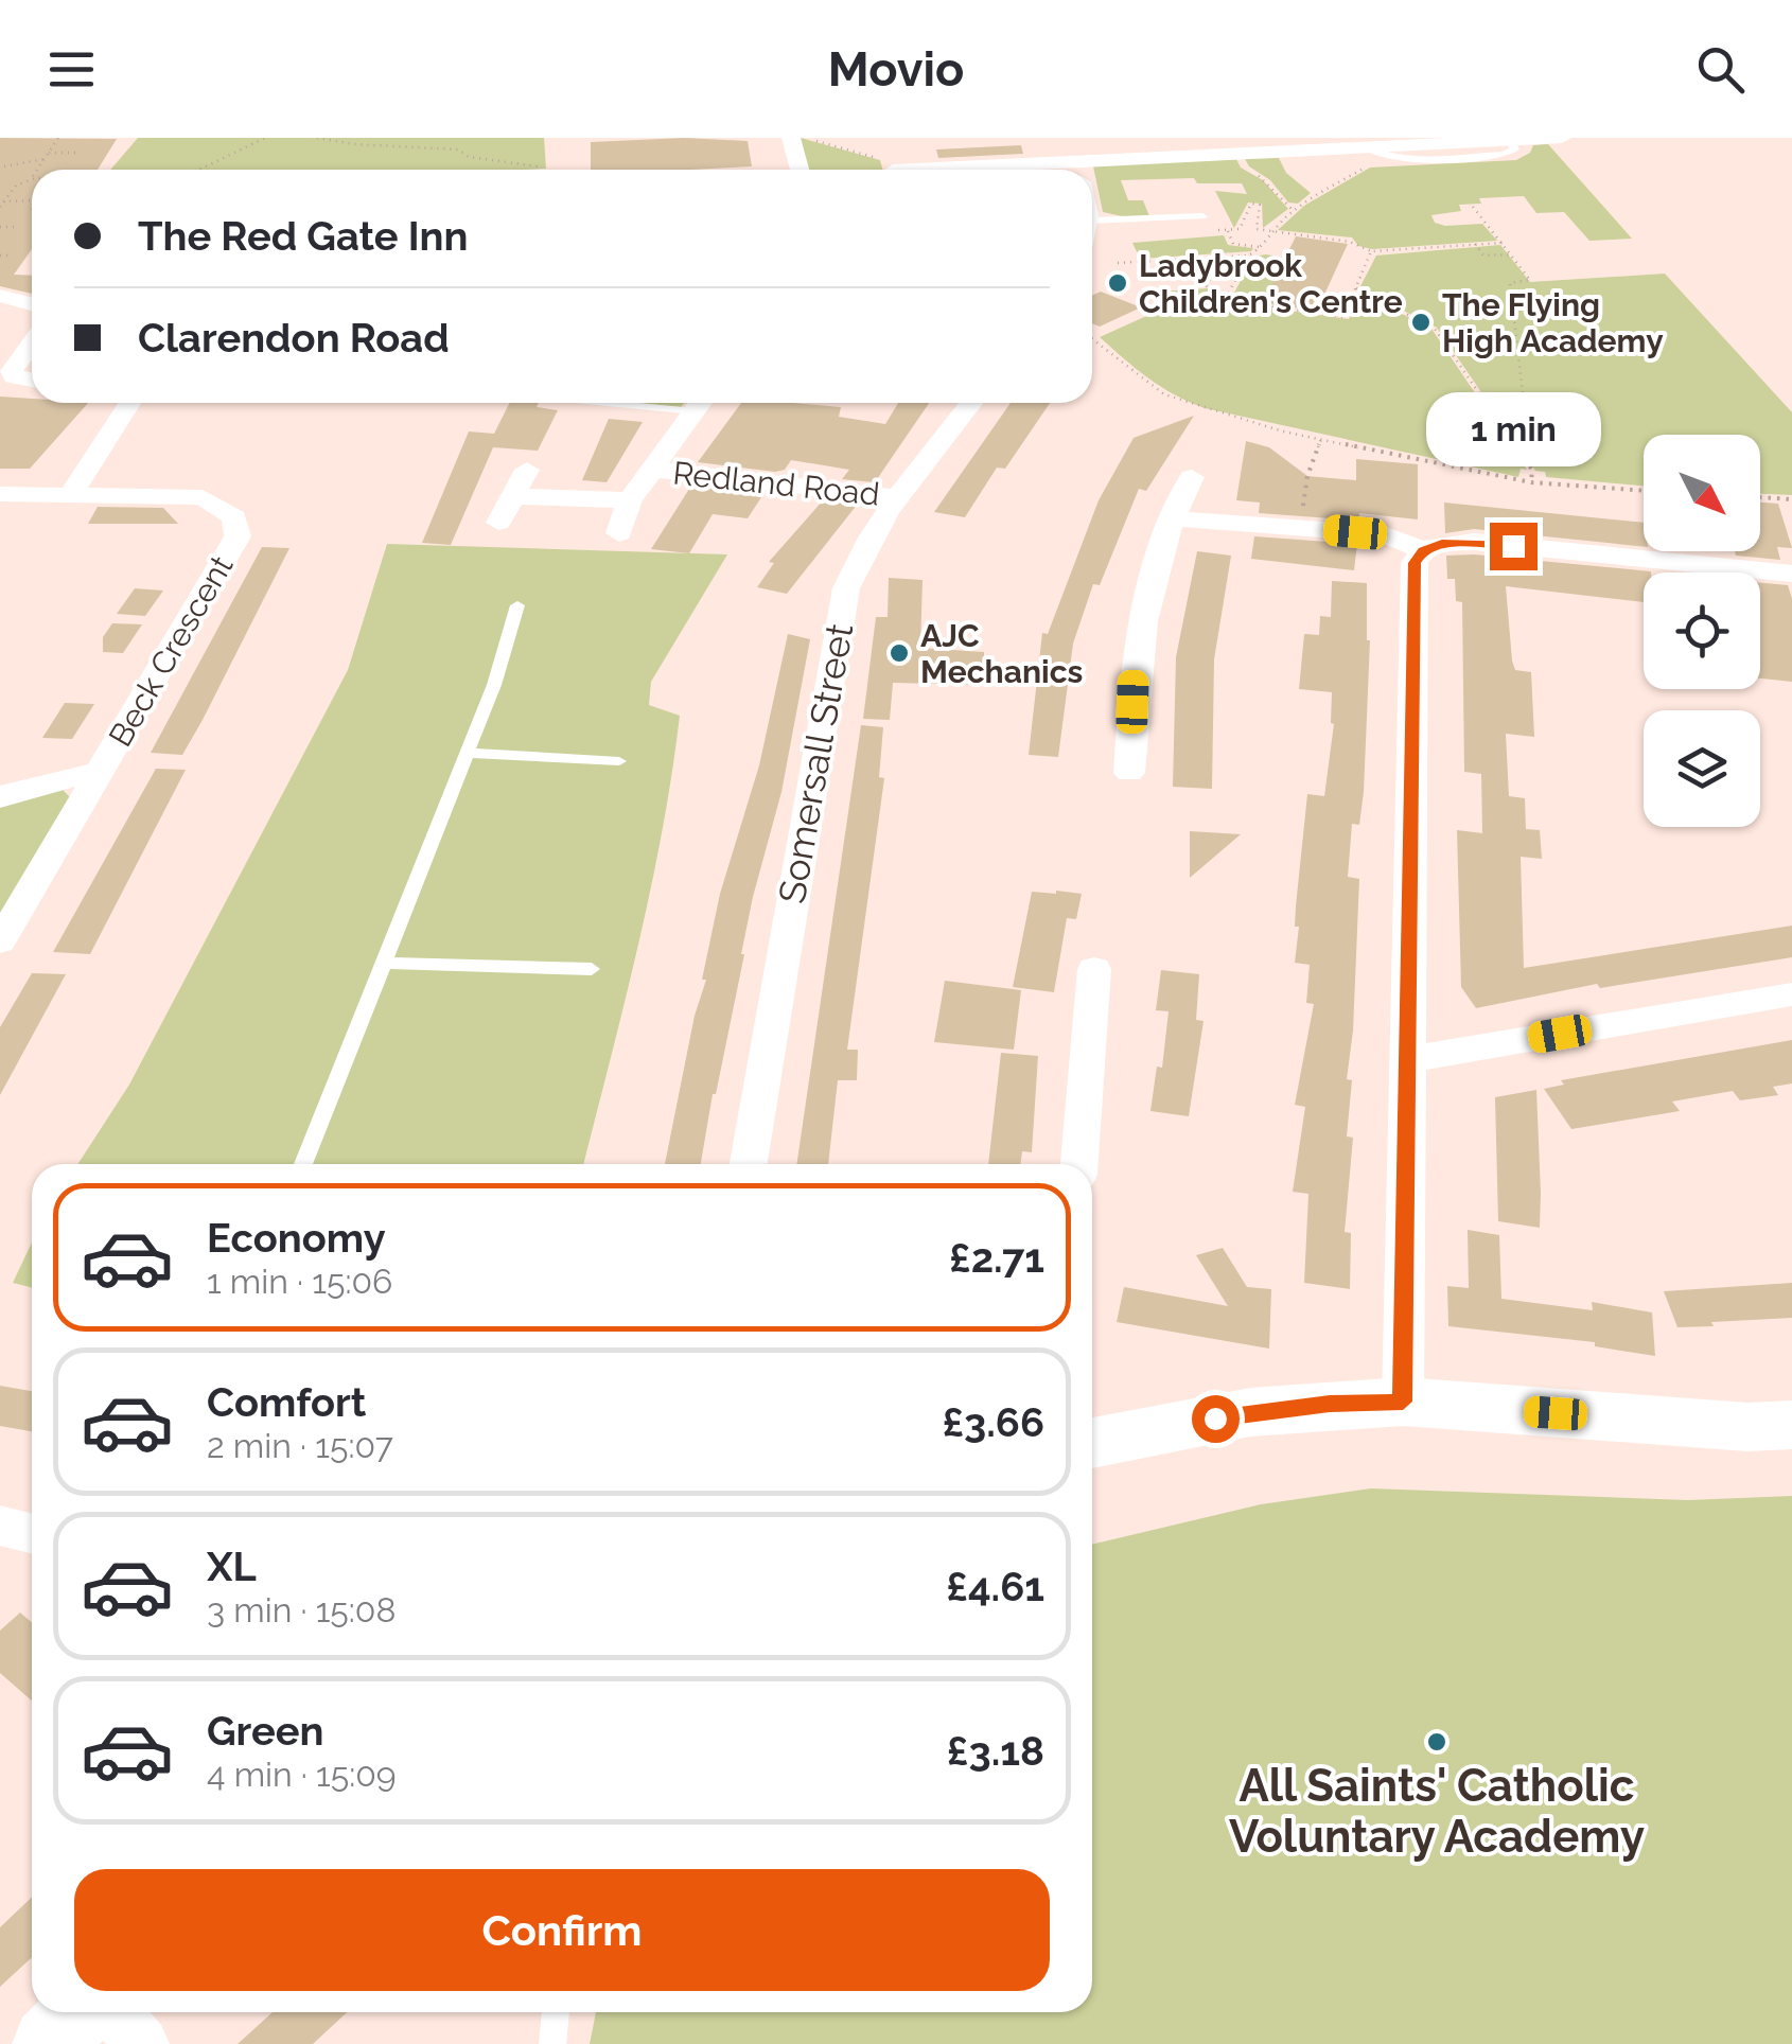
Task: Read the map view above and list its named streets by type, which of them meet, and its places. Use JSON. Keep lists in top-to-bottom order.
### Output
{
  "streets": {
    "street": ["Redland Road", "Beck Crescent", "Somersall Street"]
  },
  "crossings": [
    ["Redland Road", "Somersall Street"]
  ],
  "places": [
    "Ladybrook Children's Centre",
    "The Flying High Academy",
    "AJC Mechanics",
    "All Saints' Catholic Voluntary Academy"
  ],
  "north": "bottom right",
  "page": {
    "header": "Movio",
    "banner": ["The Red Gate Inn", "Clarendon Road"],
    "bubble": "1 min",
    "list": [
      {
        "name": "Economy",
        "note": "1 min · 15:06",
        "value": "£2.71"
      },
      {
        "name": "Comfort",
        "note": "2 min · 15:07",
        "value": "£3.66"
      },
      {
        "name": "XL",
        "note": "3 min · 15:08",
        "value": "£4.61"
      },
      {
        "name": "Green",
        "note": "4 min · 15:09",
        "value": "£3.18"
      }
    ],
    "buttons": "Confirm"
  }
}
